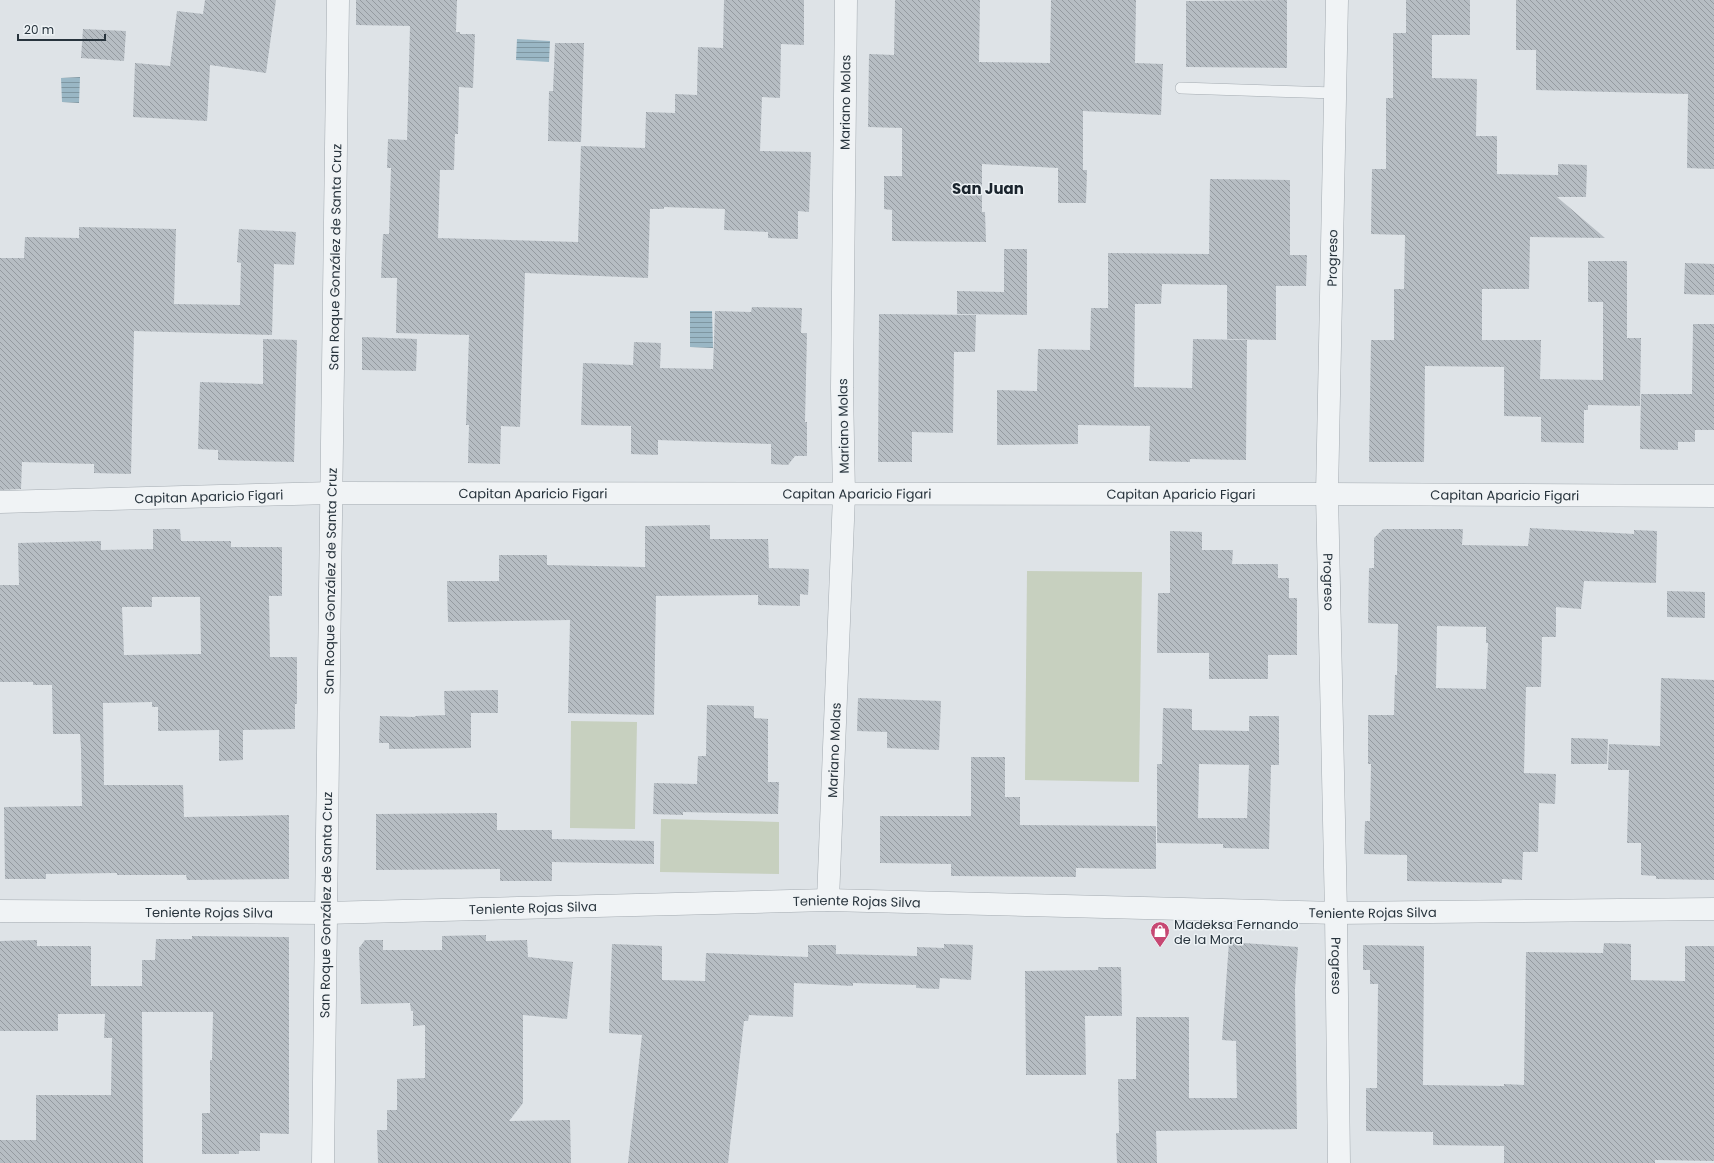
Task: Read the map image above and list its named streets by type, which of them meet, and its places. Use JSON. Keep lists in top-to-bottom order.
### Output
{
  "streets": {
    "street": [
      "Mariano Molas",
      "San Roque González de Santa Cruz",
      "Progreso",
      "Capitan Aparicio Figari",
      "Teniente Rojas Silva"
    ]
  },
  "crossings": [
    ["Mariano Molas", "Capitan Aparicio Figari"],
    ["Mariano Molas", "Teniente Rojas Silva"],
    ["San Roque González de Santa Cruz", "Capitan Aparicio Figari"],
    ["San Roque González de Santa Cruz", "Teniente Rojas Silva"],
    ["Progreso", "Capitan Aparicio Figari"],
    ["Progreso", "Teniente Rojas Silva"]
  ],
  "districts": ["San Juan"],
  "places": {
    "shop": ["Madeksa Fernando de la Mora"]
  },
  "scale_bar": "20 m"
}
